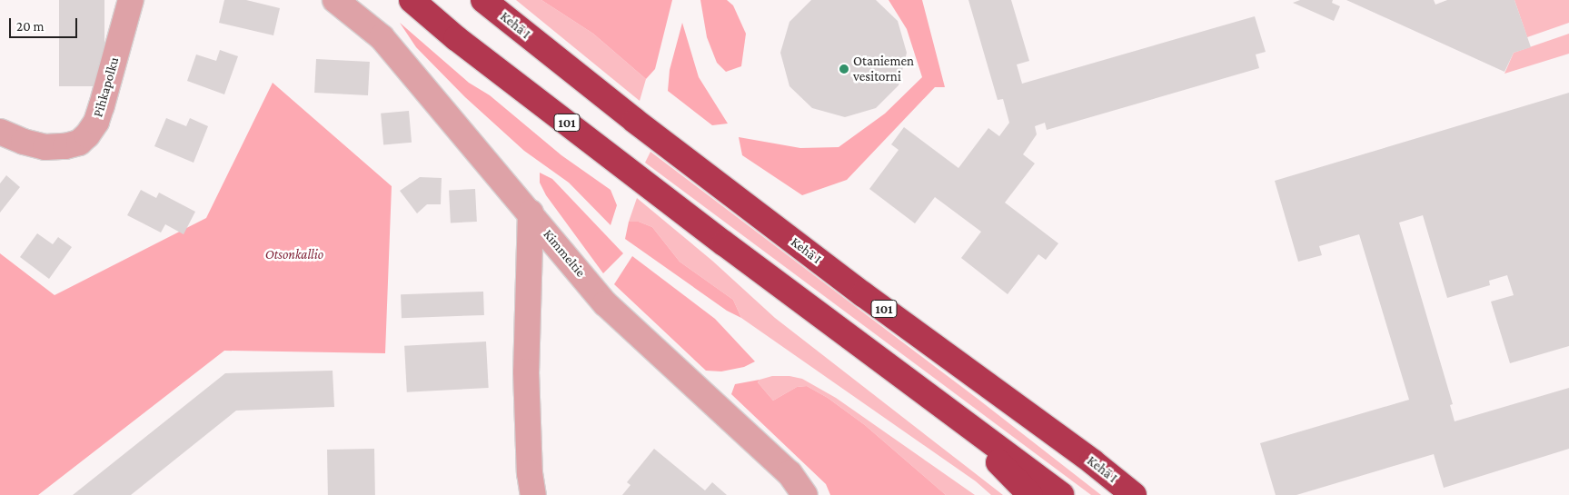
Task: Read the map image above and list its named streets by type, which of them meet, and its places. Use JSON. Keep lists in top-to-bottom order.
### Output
{
  "streets": {
    "highway": ["Kehä I", "101"],
    "street": ["Pihkapolku", "Kimmeltie"]
  },
  "parks": ["Otsonkallio"],
  "places": ["Otaniemen vesitorni"],
  "scale_bar": "20 m"
}
